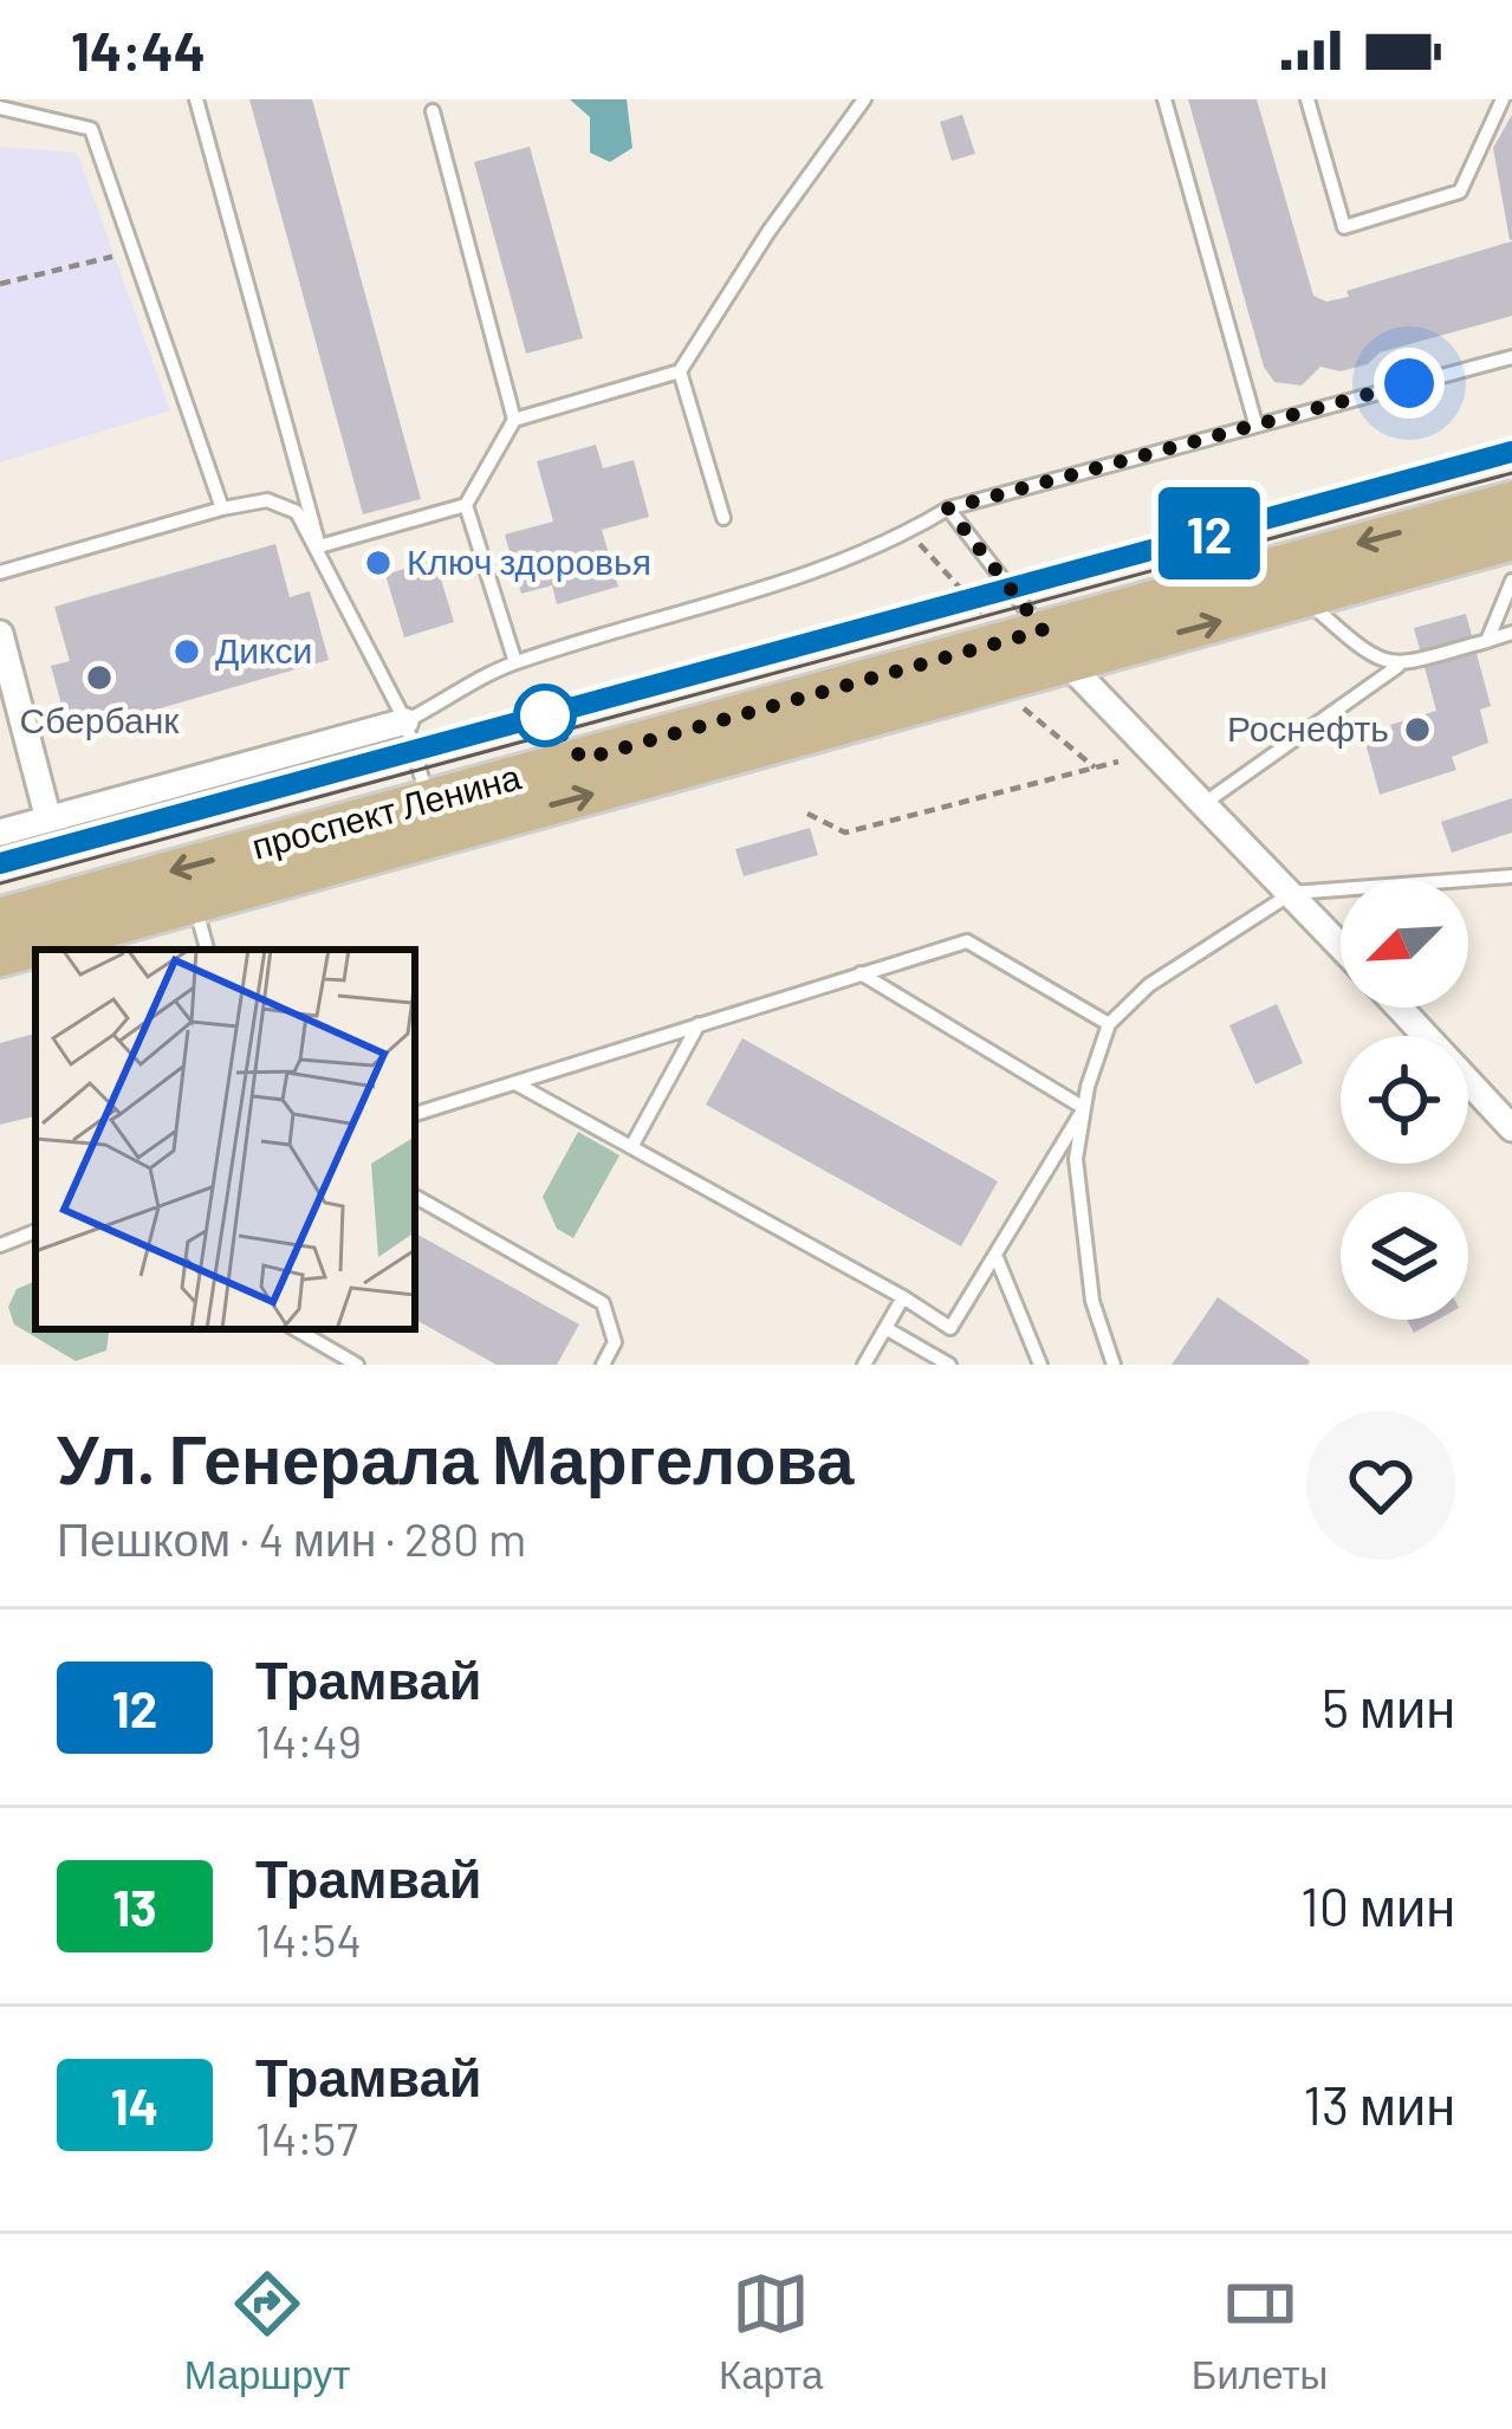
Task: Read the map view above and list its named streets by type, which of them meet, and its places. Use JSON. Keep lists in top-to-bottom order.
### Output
{
  "streets": {
    "main road": ["проспект Ленина"]
  },
  "places": [
    "Ключ здоровья",
    "Дикси",
    "Сбербанк",
    "Роснефть"
  ],
  "lines": ["tram line 12"],
  "north": "bottom left",
  "page": {
    "status": "14:44",
    "on_map": "12",
    "heading": ["Ул. Генерала Маргелова", "Пешком · 4 мин · 280 m"],
    "list": [
      {
        "mark": "12",
        "name": "Трамвай",
        "note": "14:49",
        "value": "5 мин"
      },
      {
        "mark": "13",
        "name": "Трамвай",
        "note": "14:54",
        "value": "10 мин"
      },
      {
        "mark": "14",
        "name": "Трамвай",
        "note": "14:57",
        "value": "13 мин"
      }
    ],
    "tabs": ["Маршрут", "Карта", "Билеты"]
  }
}
